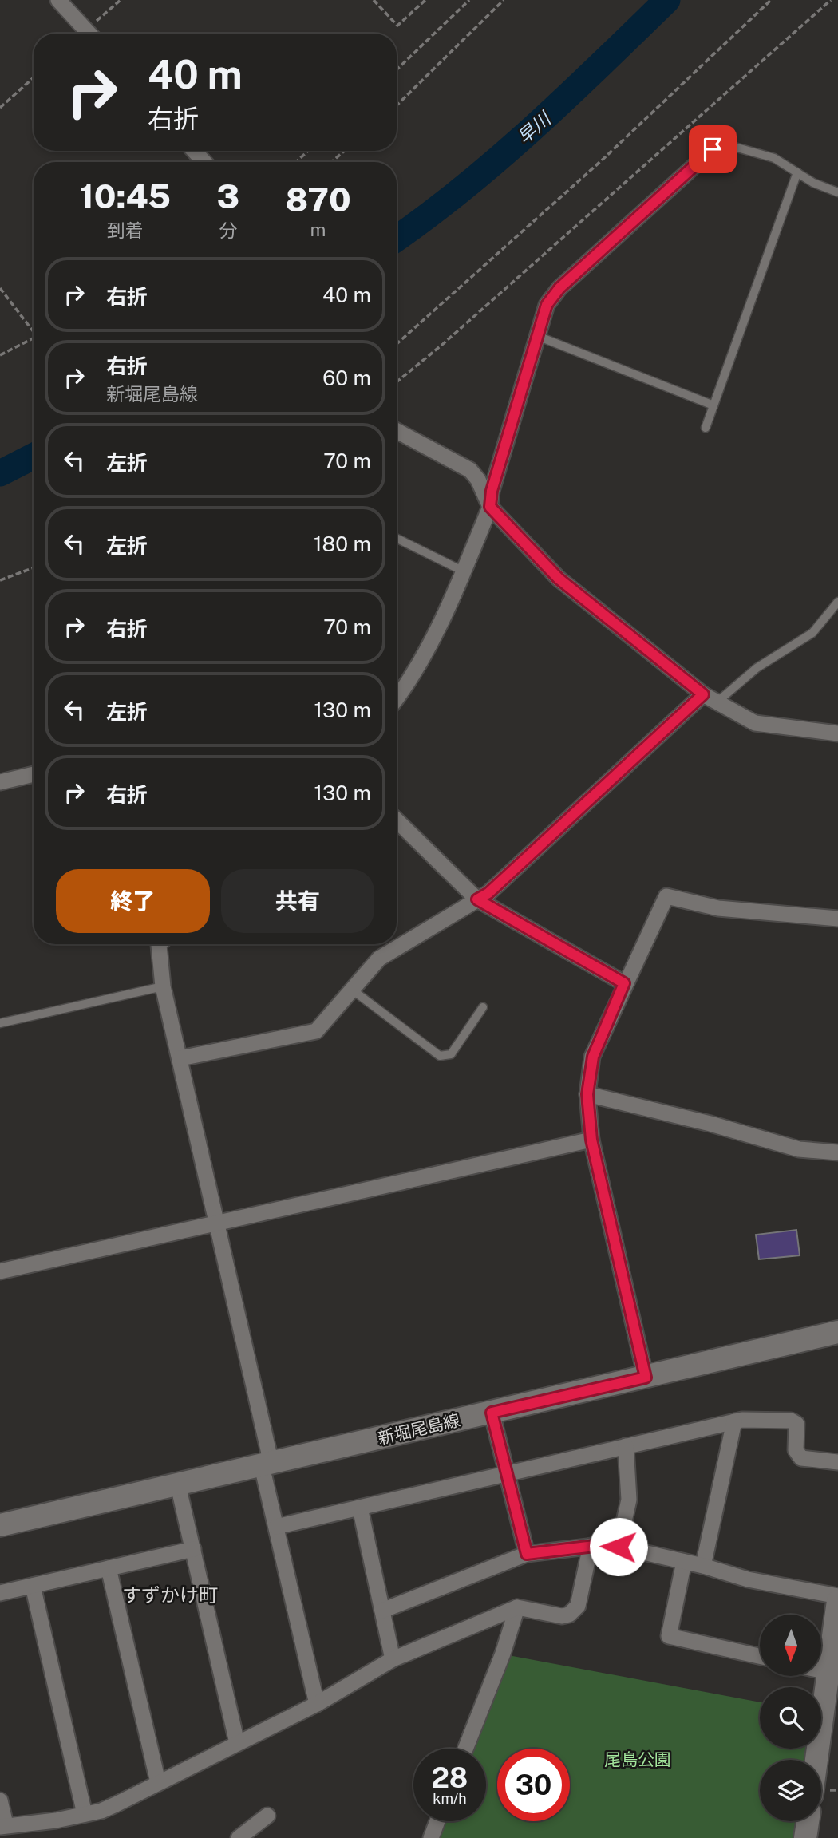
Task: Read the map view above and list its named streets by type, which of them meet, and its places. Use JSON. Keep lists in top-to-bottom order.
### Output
{
  "streets": {
    "main road": ["新堀尾島線"]
  },
  "districts": ["すずかけ町"],
  "water": ["早川"],
  "parks": ["尾島公園"],
  "north": "bottom",
  "page": {
    "turn": ["40 m", "右折"],
    "eta": [
      "10:45",
      "到着",
      "3",
      "分",
      "870",
      "m"
    ],
    "list": [
      {
        "name": "右折",
        "value": "40 m"
      },
      {
        "name": "右折",
        "note": "新堀尾島線",
        "value": "60 m"
      },
      {
        "name": "左折",
        "value": "70 m"
      },
      {
        "name": "左折",
        "value": "180 m"
      },
      {
        "name": "右折",
        "value": "70 m"
      },
      {
        "name": "左折",
        "value": "130 m"
      },
      {
        "name": "右折",
        "value": "130 m"
      }
    ],
    "buttons": ["終了", "共有"],
    "speed": "28 km/h",
    "limit": "30"
  }
}
